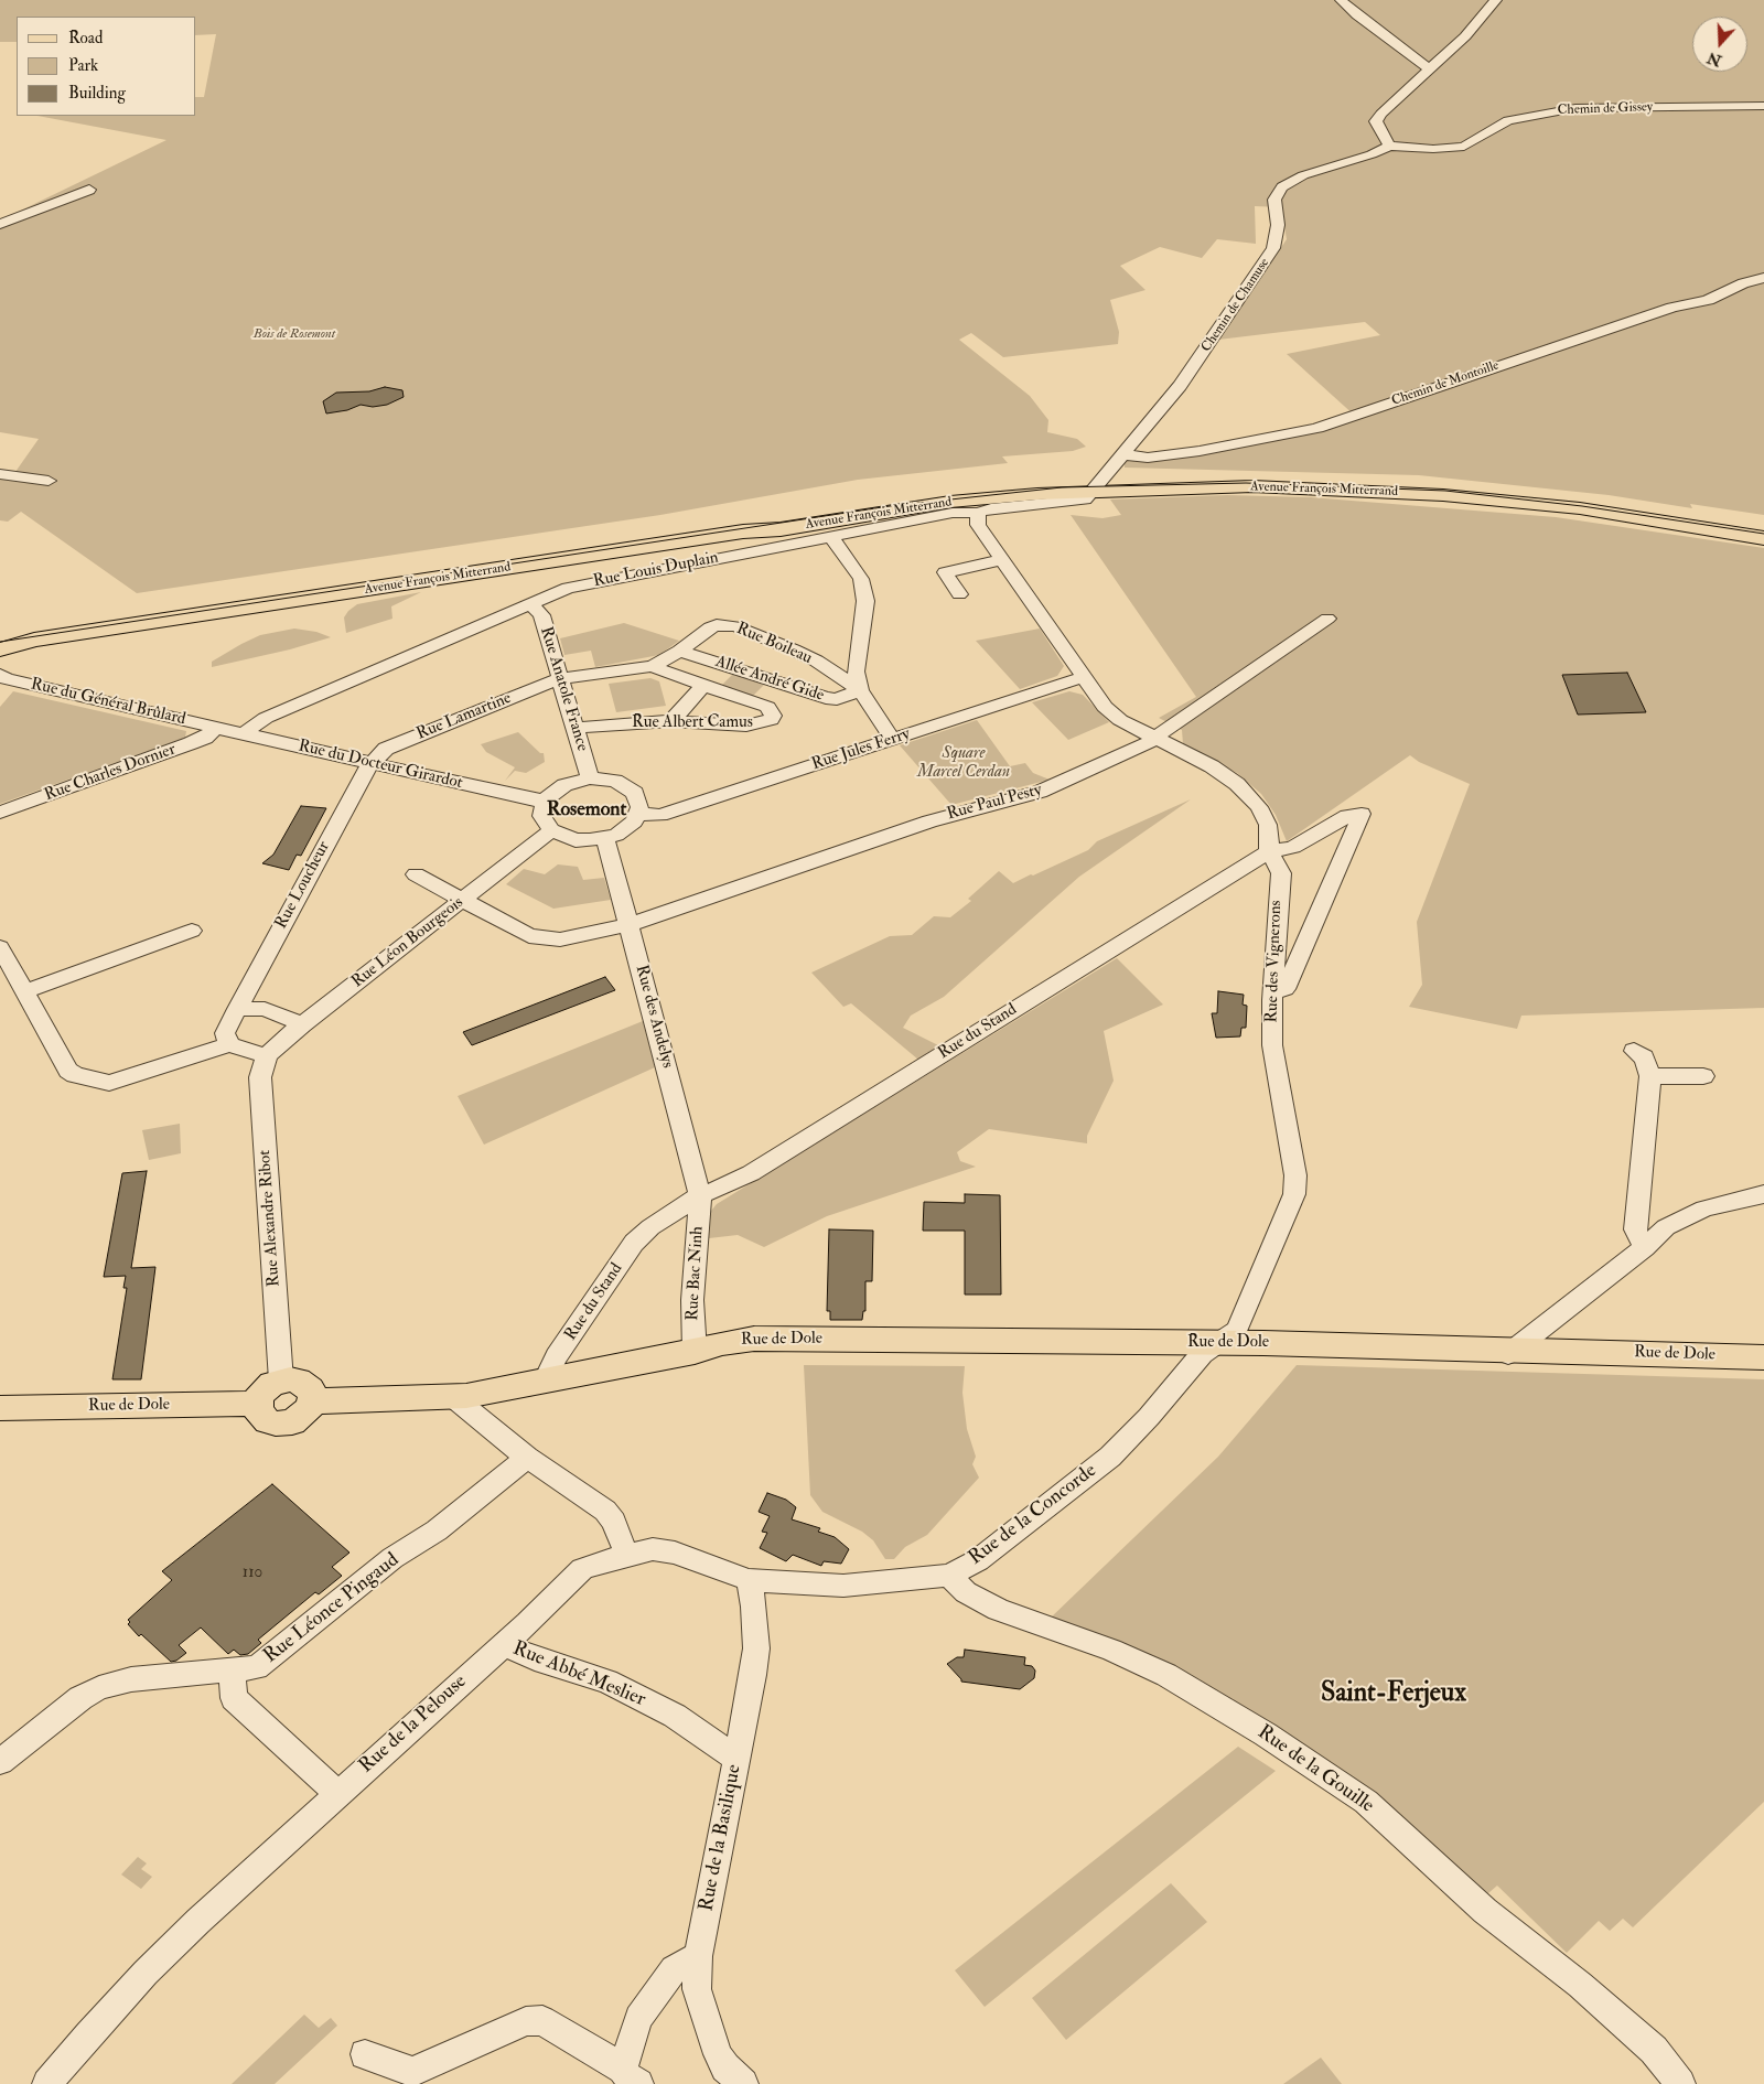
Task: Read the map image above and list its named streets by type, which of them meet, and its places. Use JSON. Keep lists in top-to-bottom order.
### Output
{
  "streets": {
    "main road": ["Avenue François Mitterrand", "Rue de Dole"],
    "street": [
      "Chemin de Gissey",
      "Chemin de Chamuse",
      "Chemin de Montoille",
      "Rue Louis Duplain",
      "Rue Boileau",
      "Allée André Gide",
      "Rue Anatole France",
      "Rue du Général Brûlard",
      "Rue Lamartine",
      "Rue Albert Camus",
      "Rue Jules Ferry",
      "Rue du Docteur Girardot",
      "Rue Charles Dornier",
      "Rue Paul Pesty",
      "Rue Loucheur",
      "Rue Léon Bourgeois",
      "Rue des Vignerons",
      "Rue des Andelys",
      "Rue du Stand",
      "Rue Alexandre Ribot",
      "Rue Bac Ninh",
      "Rue de la Concorde",
      "Rue Léonce Pingaud",
      "Rue Abbé Meslier",
      "Rue de la Pelouse",
      "Rue de la Gouille",
      "Rue de la Basilique"
    ]
  },
  "crossings": [
    ["Chemin de Gissey", "Chemin de Chamuse"],
    ["Chemin de Chamuse", "Chemin de Montoille"],
    ["Chemin de Chamuse", "Avenue François Mitterrand"],
    ["Chemin de Chamuse", "Rue Louis Duplain"],
    ["Avenue François Mitterrand", "Rue Louis Duplain"],
    ["Rue Louis Duplain", "Rue Anatole France"],
    ["Rue Louis Duplain", "Rue du Docteur Girardot"],
    ["Rue Boileau", "Allée André Gide"],
    ["Rue Boileau", "Rue Anatole France"],
    ["Rue Boileau", "Rue Lamartine"],
    ["Rue Boileau", "Rue Albert Camus"],
    ["Rue Anatole France", "Rue Lamartine"],
    ["Rue Anatole France", "Rue Albert Camus"],
    ["Rue Anatole France", "Rue Jules Ferry"],
    ["Rue Anatole France", "Rue du Docteur Girardot"],
    ["Rue Anatole France", "Rue Léon Bourgeois"],
    ["Rue Anatole France", "Rue des Andelys"],
    ["Rue du Général Brûlard", "Rue du Docteur Girardot"],
    ["Rue du Général Brûlard", "Rue Charles Dornier"],
    ["Rue Lamartine", "Rue du Docteur Girardot"],
    ["Rue Lamartine", "Rue Loucheur"],
    ["Rue Jules Ferry", "Rue du Docteur Girardot"],
    ["Rue Jules Ferry", "Rue Léon Bourgeois"],
    ["Rue Jules Ferry", "Rue des Andelys"],
    ["Rue du Docteur Girardot", "Rue Charles Dornier"],
    ["Rue du Docteur Girardot", "Rue Loucheur"],
    ["Rue du Docteur Girardot", "Rue Léon Bourgeois"],
    ["Rue du Docteur Girardot", "Rue des Andelys"],
    ["Rue Paul Pesty", "Rue Léon Bourgeois"],
    ["Rue Paul Pesty", "Rue des Andelys"],
    ["Rue Léon Bourgeois", "Rue des Andelys"],
    ["Rue Léon Bourgeois", "Rue Alexandre Ribot"],
    ["Rue des Vignerons", "Rue du Stand"],
    ["Rue des Vignerons", "Rue de Dole"],
    ["Rue des Vignerons", "Rue de la Concorde"],
    ["Rue des Andelys", "Rue du Stand"],
    ["Rue des Andelys", "Rue Bac Ninh"],
    ["Rue du Stand", "Rue Bac Ninh"],
    ["Rue du Stand", "Rue de Dole"],
    ["Rue Alexandre Ribot", "Rue de Dole"],
    ["Rue Bac Ninh", "Rue de Dole"],
    ["Rue de Dole", "Rue de la Concorde"],
    ["Rue de la Concorde", "Rue de la Pelouse"],
    ["Rue de la Concorde", "Rue de la Gouille"],
    ["Rue de la Concorde", "Rue de la Basilique"],
    ["Rue Abbé Meslier", "Rue de la Pelouse"],
    ["Rue Abbé Meslier", "Rue de la Basilique"]
  ],
  "districts": ["Rosemont", "Saint-Ferjeux"],
  "parks": ["Bois de Rosemont", "Square Marcel Cerdan"],
  "house_numbers": ["110"],
  "legend": ["Road", "Park", "Building"],
  "north": "bottom"
}
